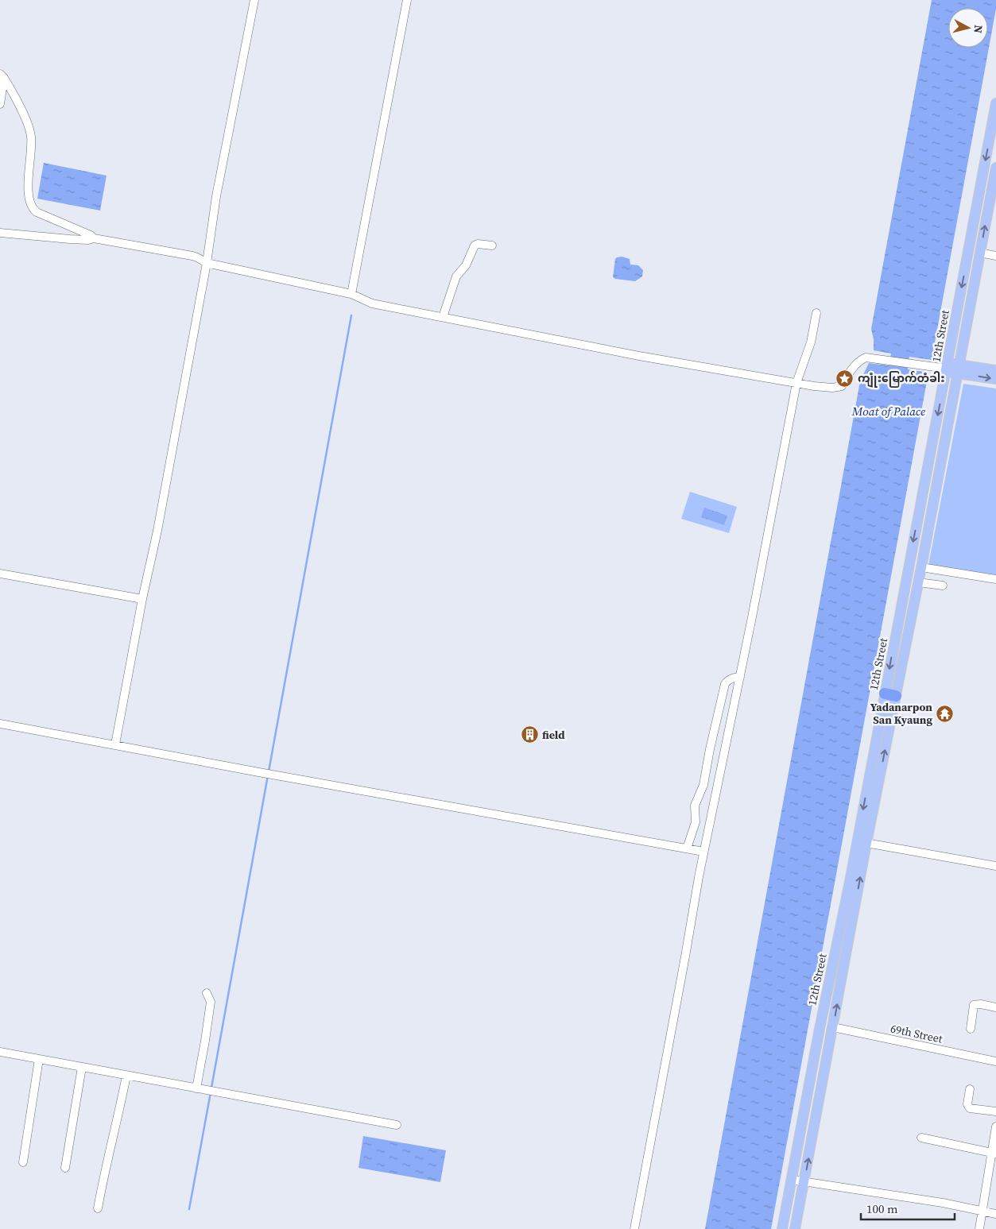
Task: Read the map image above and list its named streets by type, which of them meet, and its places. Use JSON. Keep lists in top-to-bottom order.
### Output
{
  "streets": {
    "main road": ["12th Street"],
    "street": ["69th Street"]
  },
  "crossings": [
    ["12th Street", "69th Street"]
  ],
  "water": ["Moat of Palace"],
  "places": {
    "place": ["ကျုံးမြောက်တံခါး"],
    "temple": ["Yadanarpon San Kyaung"],
    "building": ["field"]
  },
  "scale_bar": "100 m",
  "north": "right"
}
